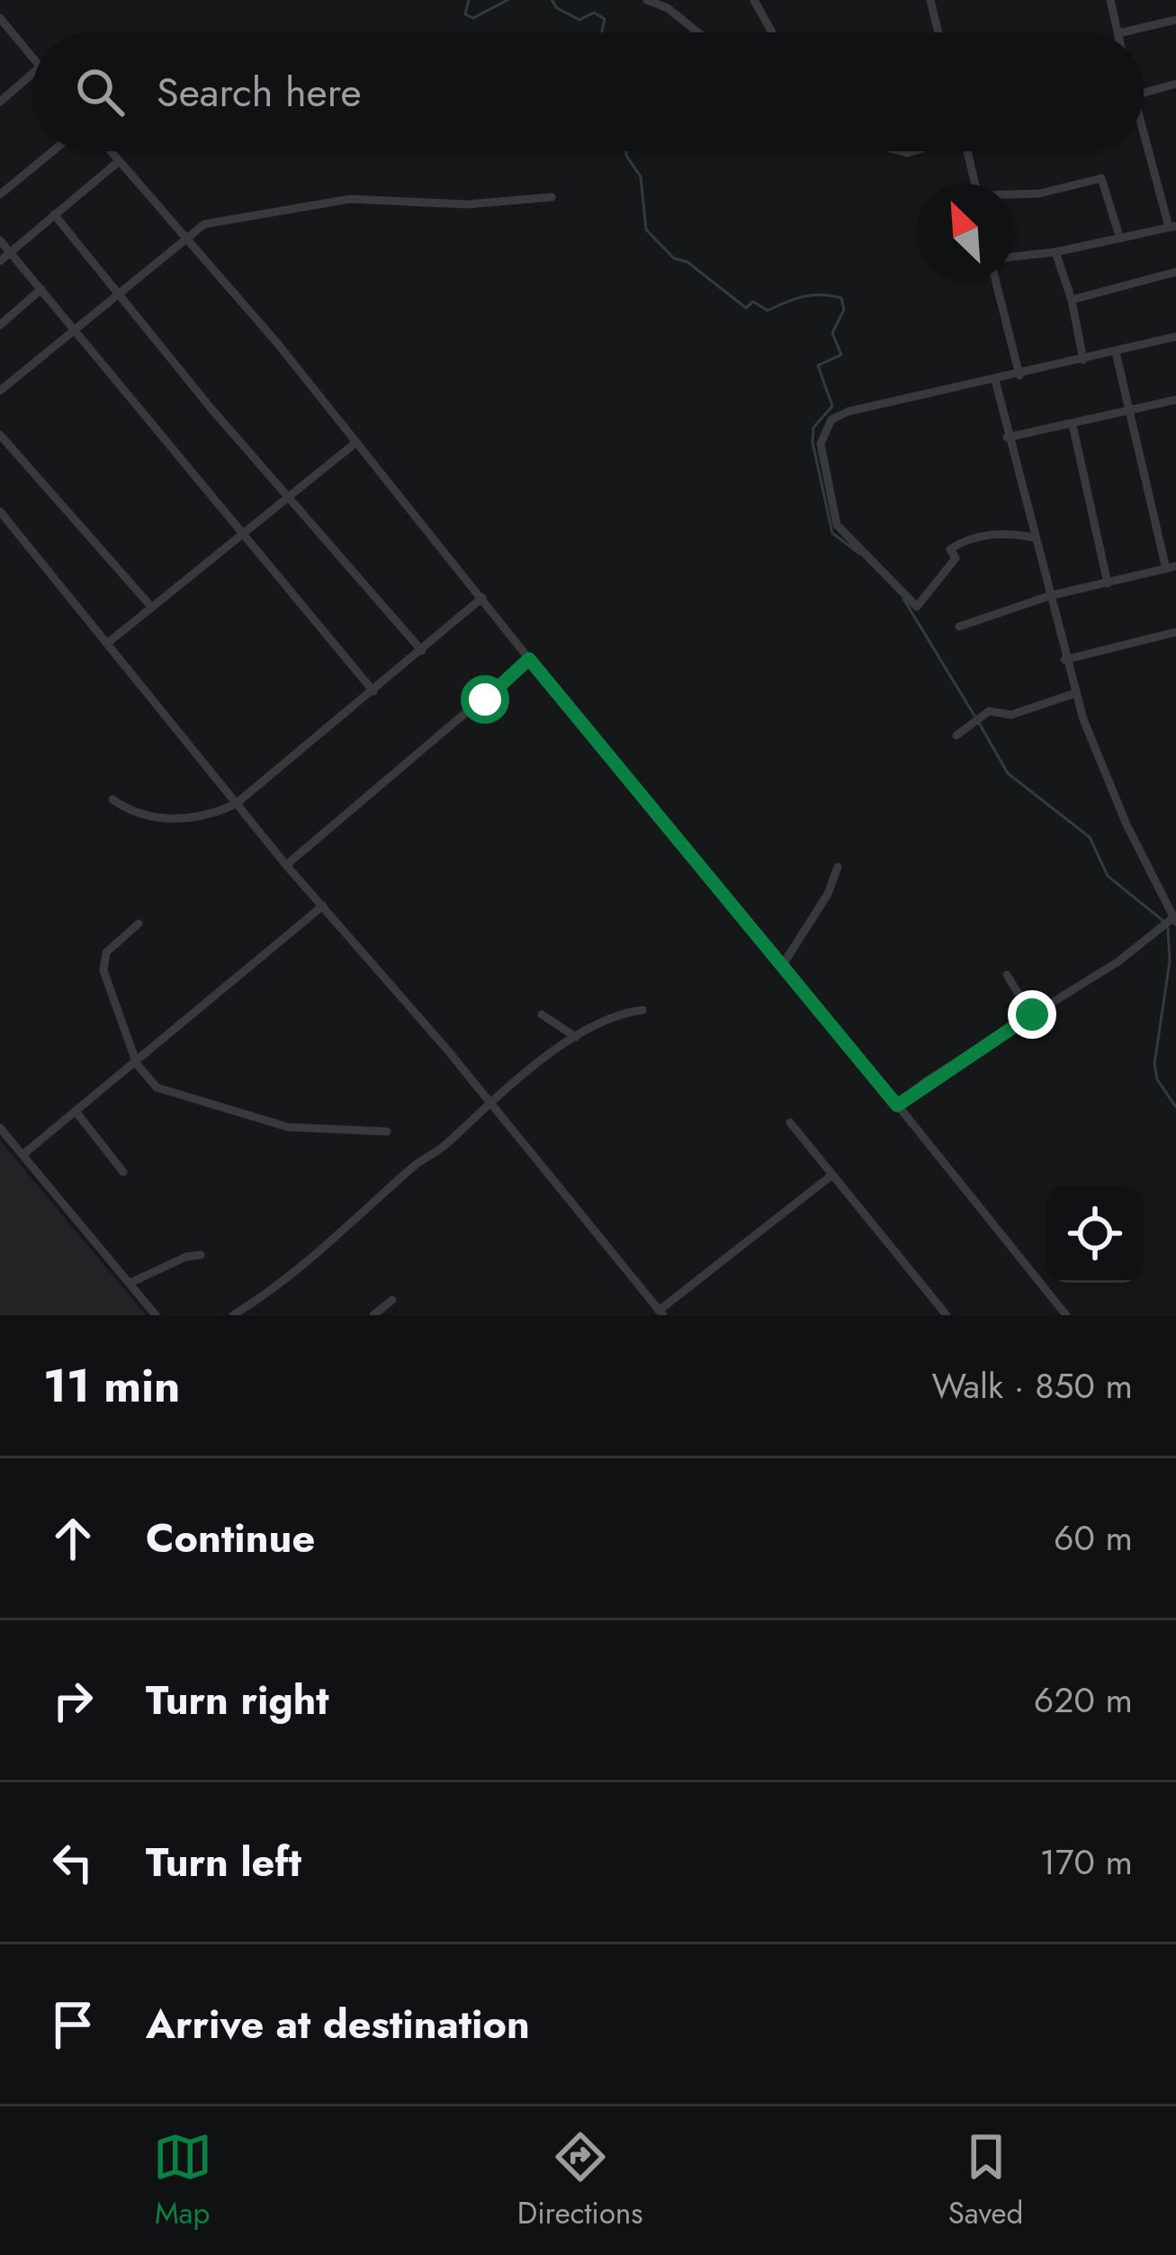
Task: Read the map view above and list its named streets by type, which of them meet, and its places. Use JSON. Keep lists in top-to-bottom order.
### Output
{
  "north": "top left",
  "page": {
    "search": "Search here",
    "heading": ["11 min", "Walk · 850 m"],
    "list": [
      ["Continue", "60 m"],
      ["Turn right", "620 m"],
      ["Turn left", "170 m"],
      "Arrive at destination"
    ],
    "nav": ["Map", "Directions", "Saved"]
  }
}
